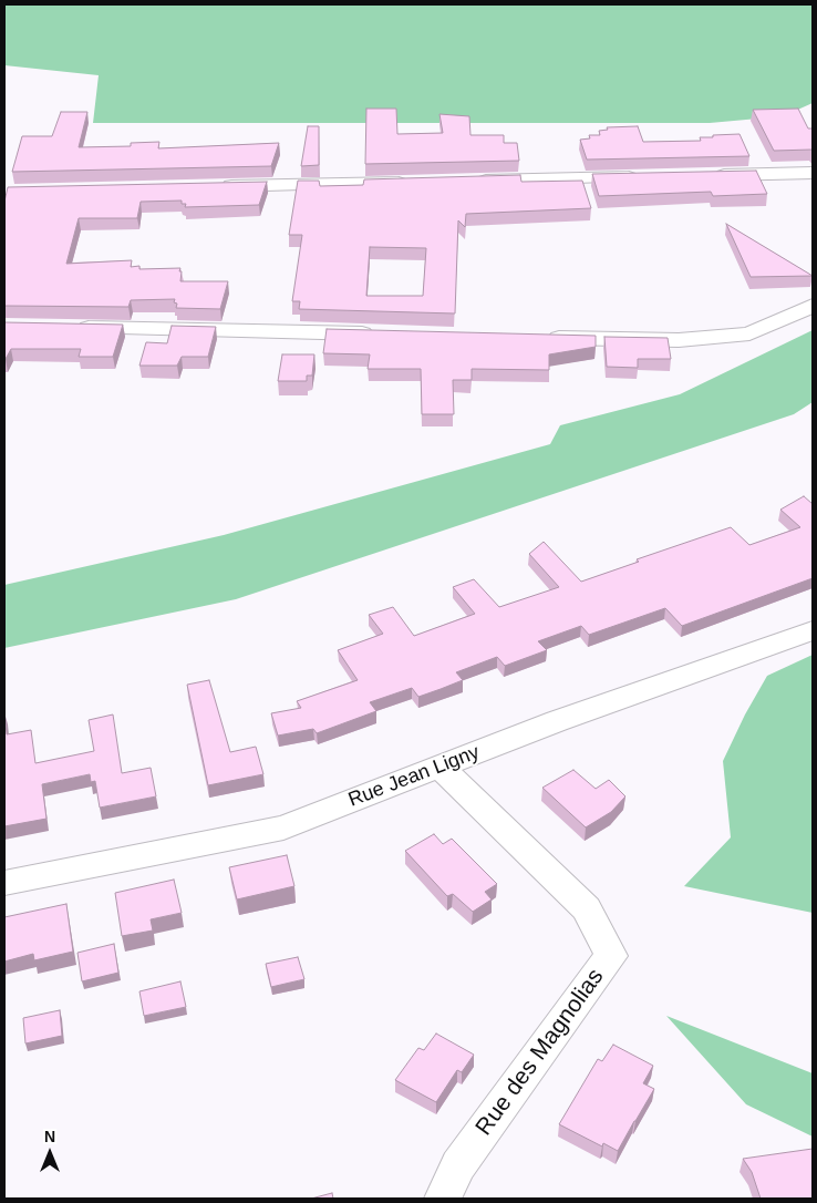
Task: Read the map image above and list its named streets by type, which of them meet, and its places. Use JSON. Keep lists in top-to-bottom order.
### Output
{
  "streets": {
    "street": ["Rue Jean Ligny", "Rue des Magnolias"]
  },
  "crossings": [
    ["Rue Jean Ligny", "Rue des Magnolias"]
  ],
  "north": "top"
}
